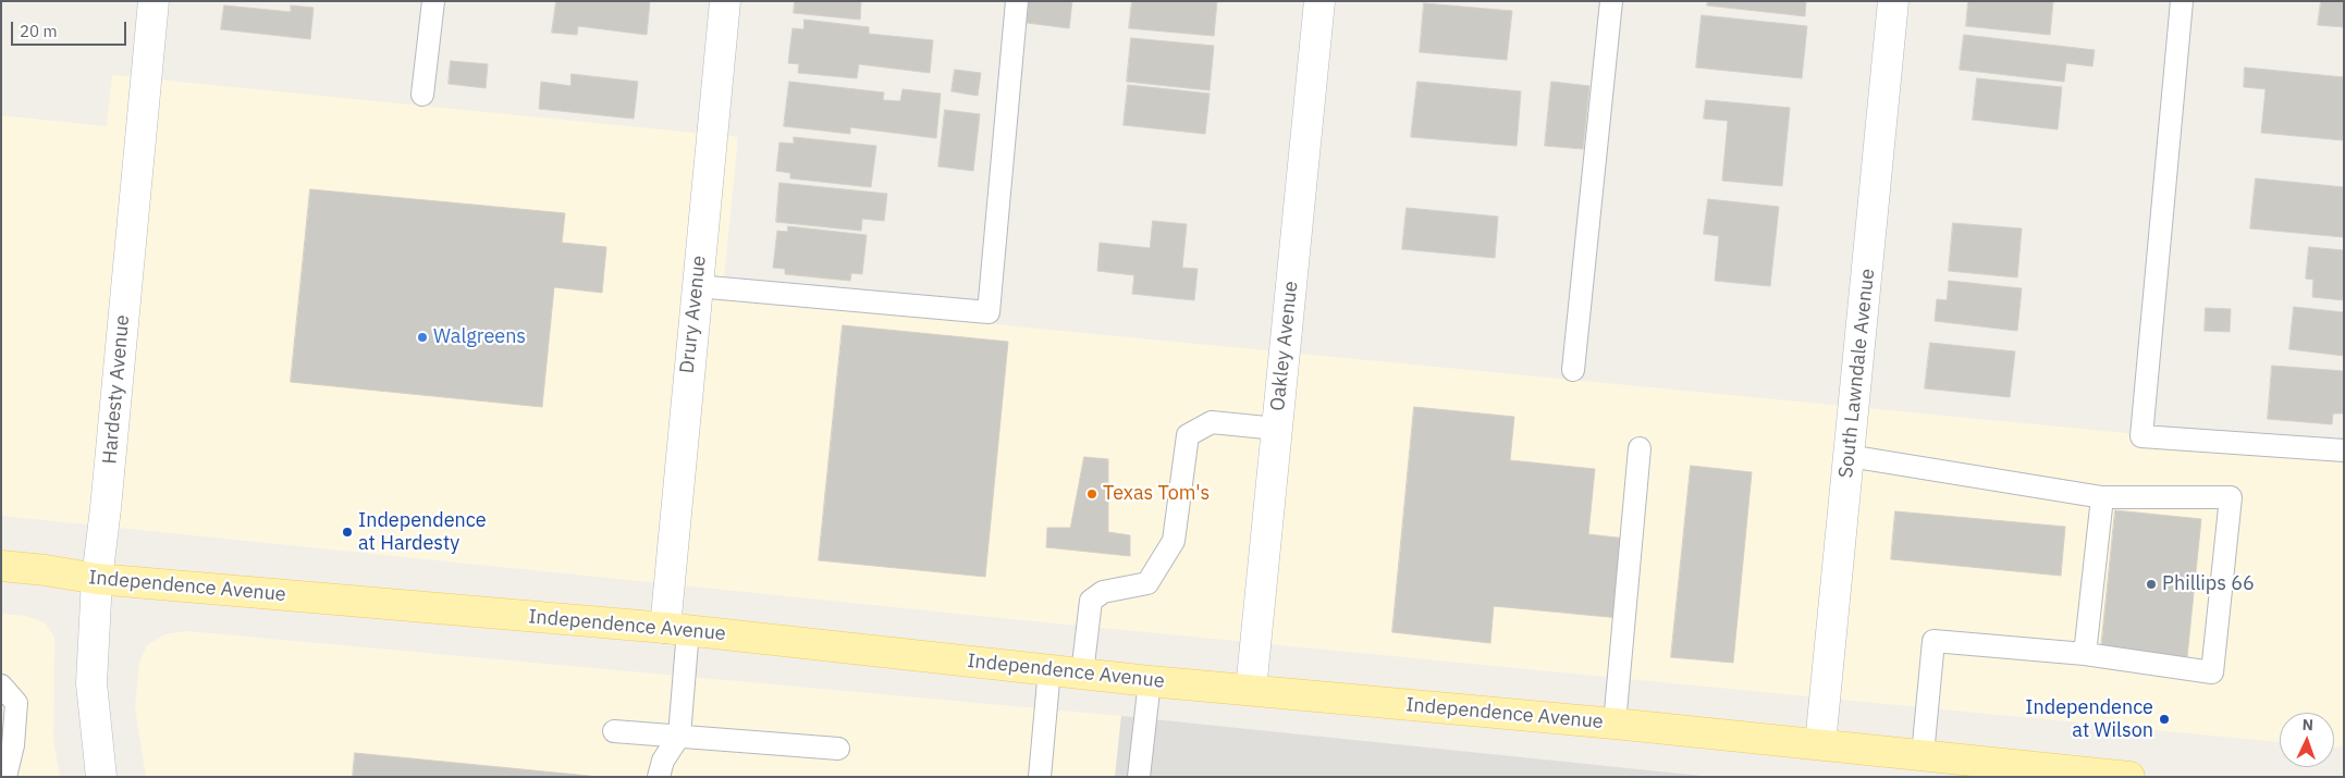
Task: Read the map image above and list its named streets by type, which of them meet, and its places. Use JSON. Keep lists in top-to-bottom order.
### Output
{
  "streets": {
    "main road": ["Independence Avenue"],
    "street": [
      "Drury Avenue",
      "Oakley Avenue",
      "South Lawndale Avenue",
      "Hardesty Avenue"
    ]
  },
  "crossings": [
    ["Drury Avenue", "Independence Avenue"],
    ["Oakley Avenue", "Independence Avenue"],
    ["South Lawndale Avenue", "Independence Avenue"],
    ["Hardesty Avenue", "Independence Avenue"]
  ],
  "places": [
    "Walgreens",
    "Texas Tom's",
    "Independence at Hardesty",
    "Phillips 66",
    "Independence at Wilson"
  ],
  "scale_bar": "20 m",
  "north": "top"
}
